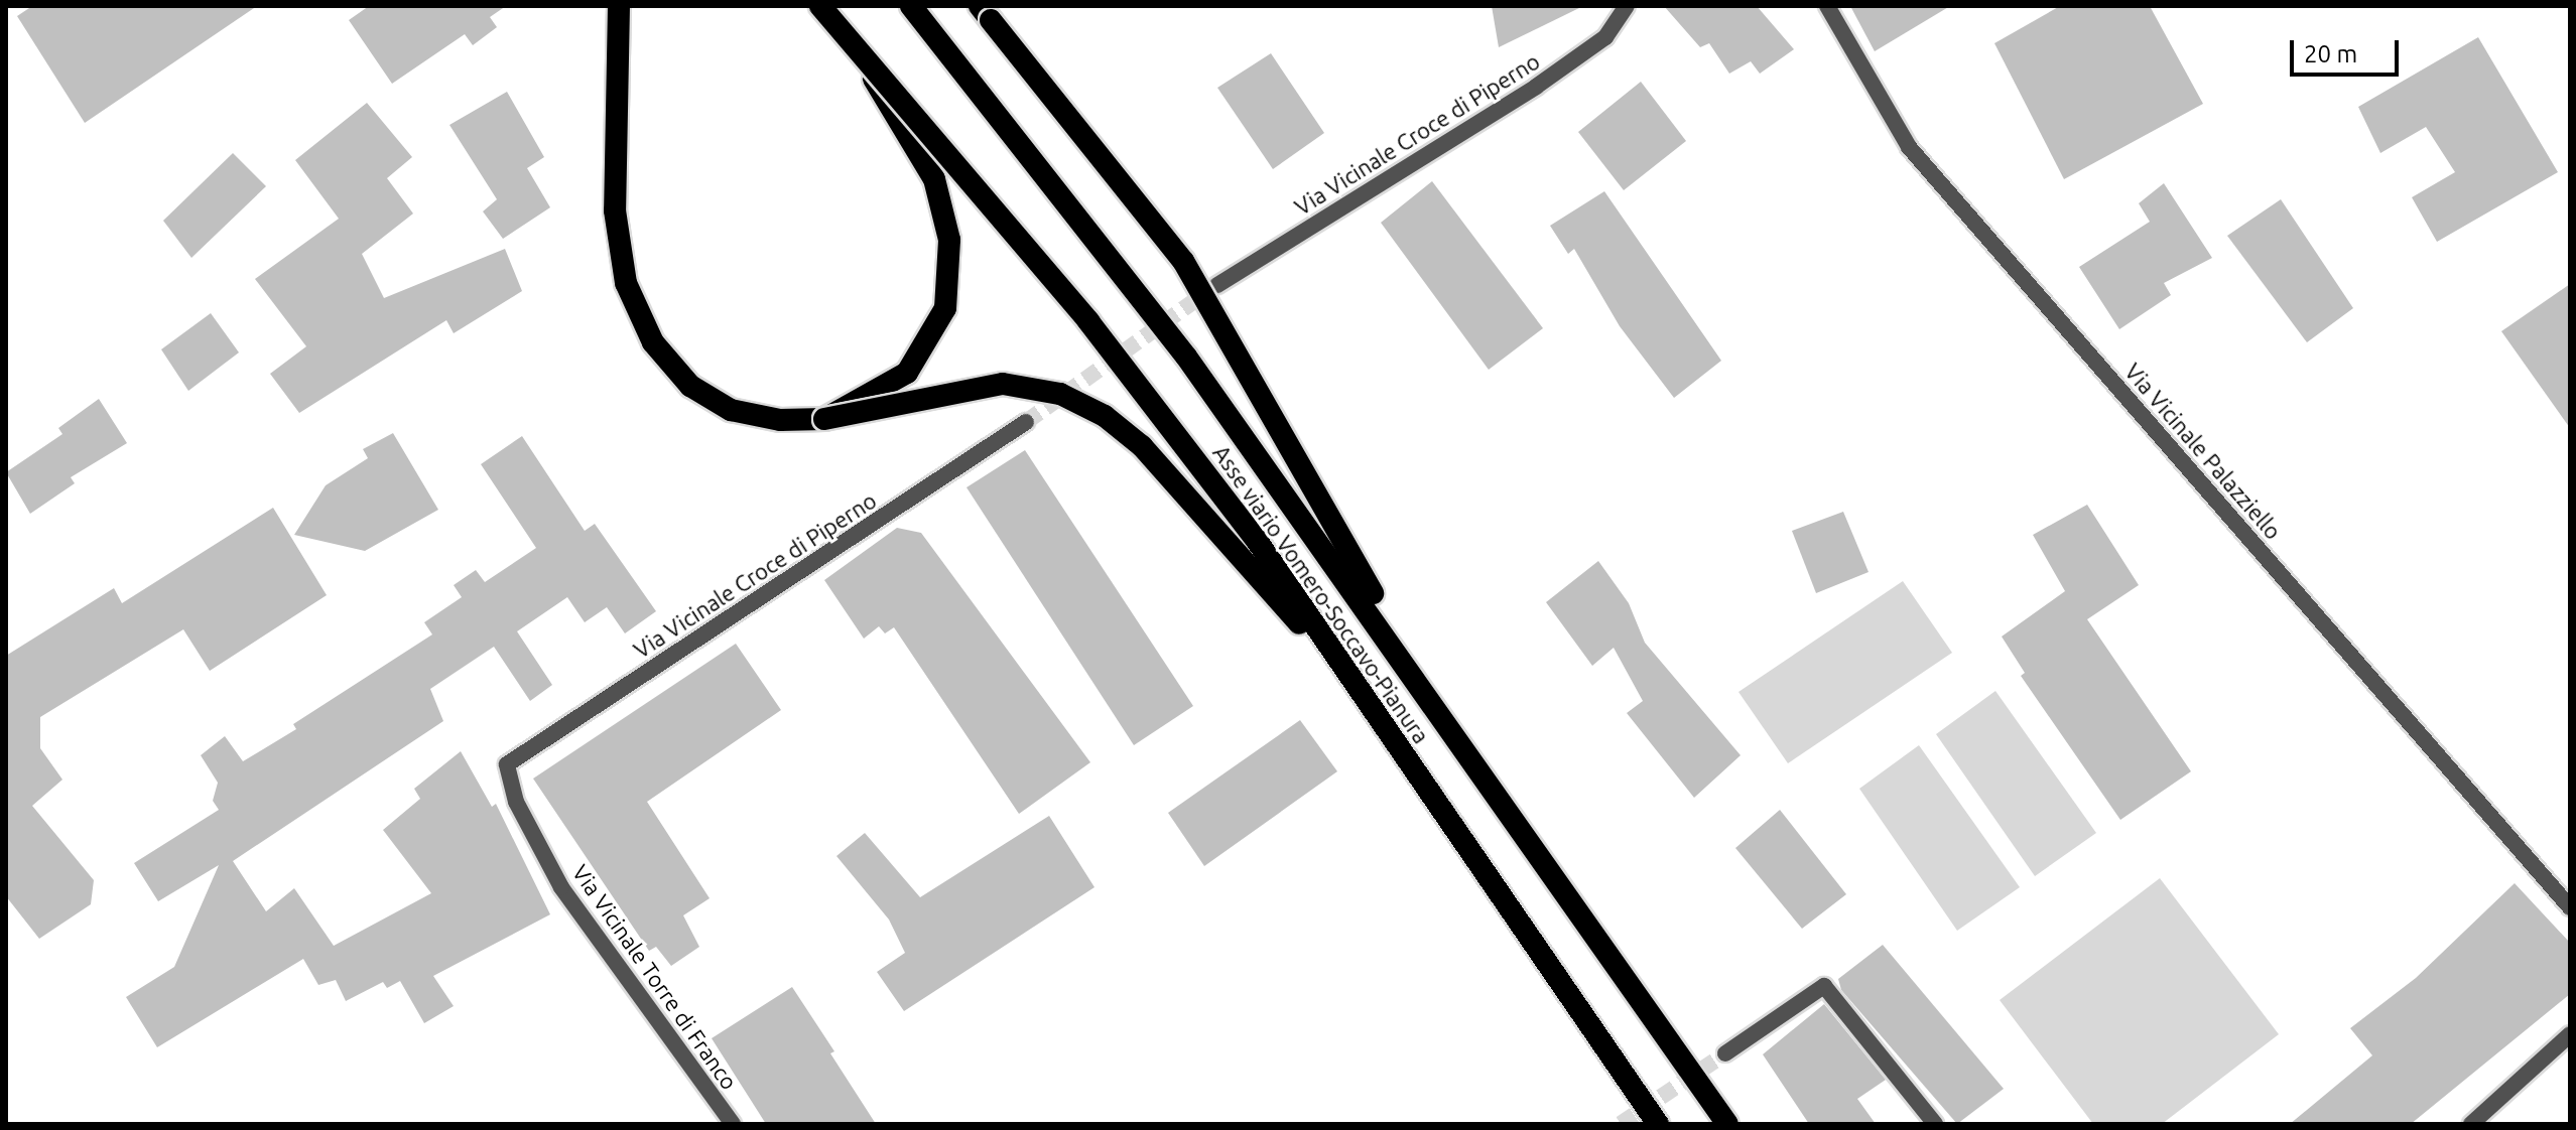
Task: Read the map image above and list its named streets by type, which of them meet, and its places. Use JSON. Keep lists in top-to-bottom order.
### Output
{
  "streets": {
    "highway": ["Asse viario Vomero-Soccavo-Pianura"],
    "street": ["Via Vicinale Croce di Piperno", "Via Vicinale Palazziello", "Via Vicinale Torre di Franco"]
  },
  "crossings": [
    ["Via Vicinale Croce di Piperno", "Via Vicinale Torre di Franco"]
  ],
  "scale_bar": "20 m"
}
